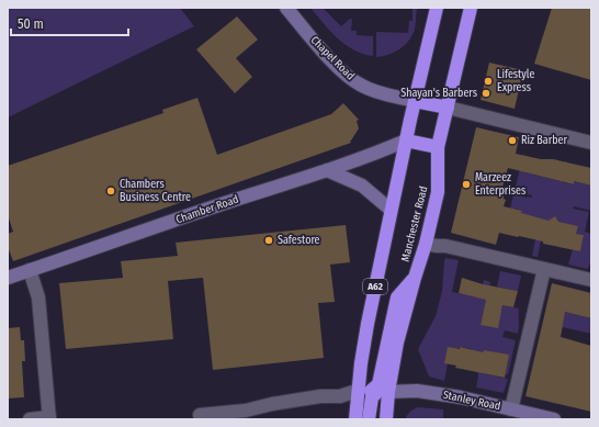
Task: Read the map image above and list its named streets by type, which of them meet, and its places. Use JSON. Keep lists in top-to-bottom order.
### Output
{
  "streets": {
    "highway": ["Manchester Road", "A62"],
    "street": ["Chapel Road", "Chamber Road", "Stanley Road"]
  },
  "crossings": [
    ["Chapel Road", "A62"],
    ["Chamber Road", "A62"],
    ["Manchester Road", "A62"],
    ["Manchester Road", "Stanley Road"],
    ["A62", "Stanley Road"]
  ],
  "places": [
    "Lifestyle Express",
    "Shayan's Barbers",
    "Riz Barber",
    "Marzeez Enterprises",
    "Chambers Business Centre",
    "Safestore"
  ],
  "scale_bar": "50 m"
}
